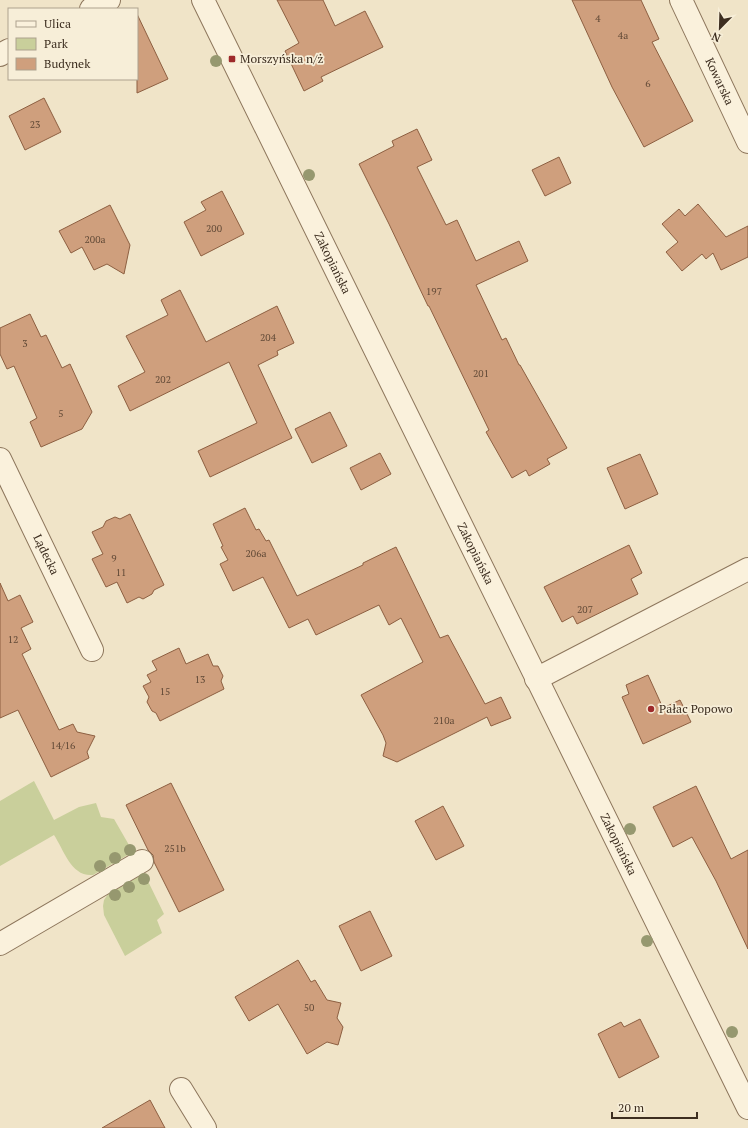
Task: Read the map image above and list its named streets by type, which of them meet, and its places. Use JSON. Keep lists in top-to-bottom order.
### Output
{
  "streets": {
    "street": ["Kowarska", "Zakopiańska", "Lądecka"]
  },
  "places": {
    "transit": ["Morszyńska n/ż"],
    "other": ["Pałac Popowo"]
  },
  "house_numbers": [
    "4",
    "4a",
    "6",
    "23",
    "200",
    "200a",
    "197",
    "204",
    "3",
    "201",
    "202",
    "5",
    "206a",
    "9",
    "11",
    "207",
    "12",
    "13",
    "15",
    "210a",
    "14/16",
    "251b",
    "50"
  ],
  "legend": ["Ulica", "Park", "Budynek"],
  "scale_bar": "20 m",
  "north": "bottom left"
}
